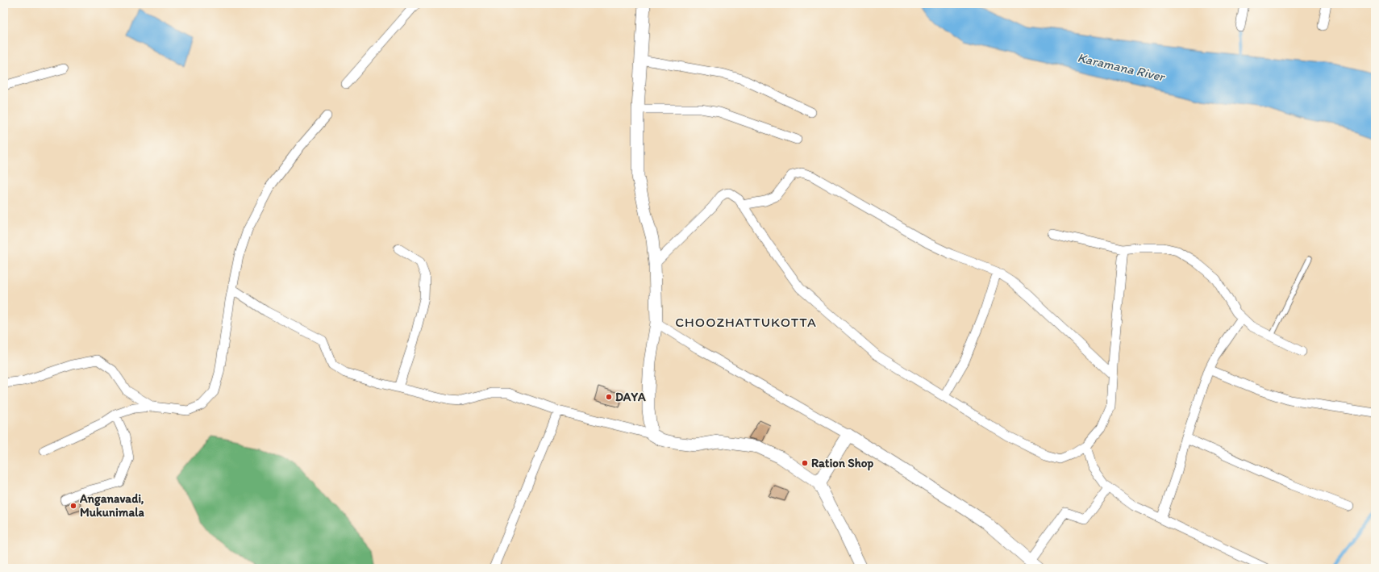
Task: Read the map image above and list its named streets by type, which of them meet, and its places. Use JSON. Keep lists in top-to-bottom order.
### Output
{
  "districts": ["CHOOZHATTUKOTTA"],
  "water": ["Karamana River"],
  "places": ["DAYA", "Ration Shop", "Anganavadi, Mukunimala"]
}
